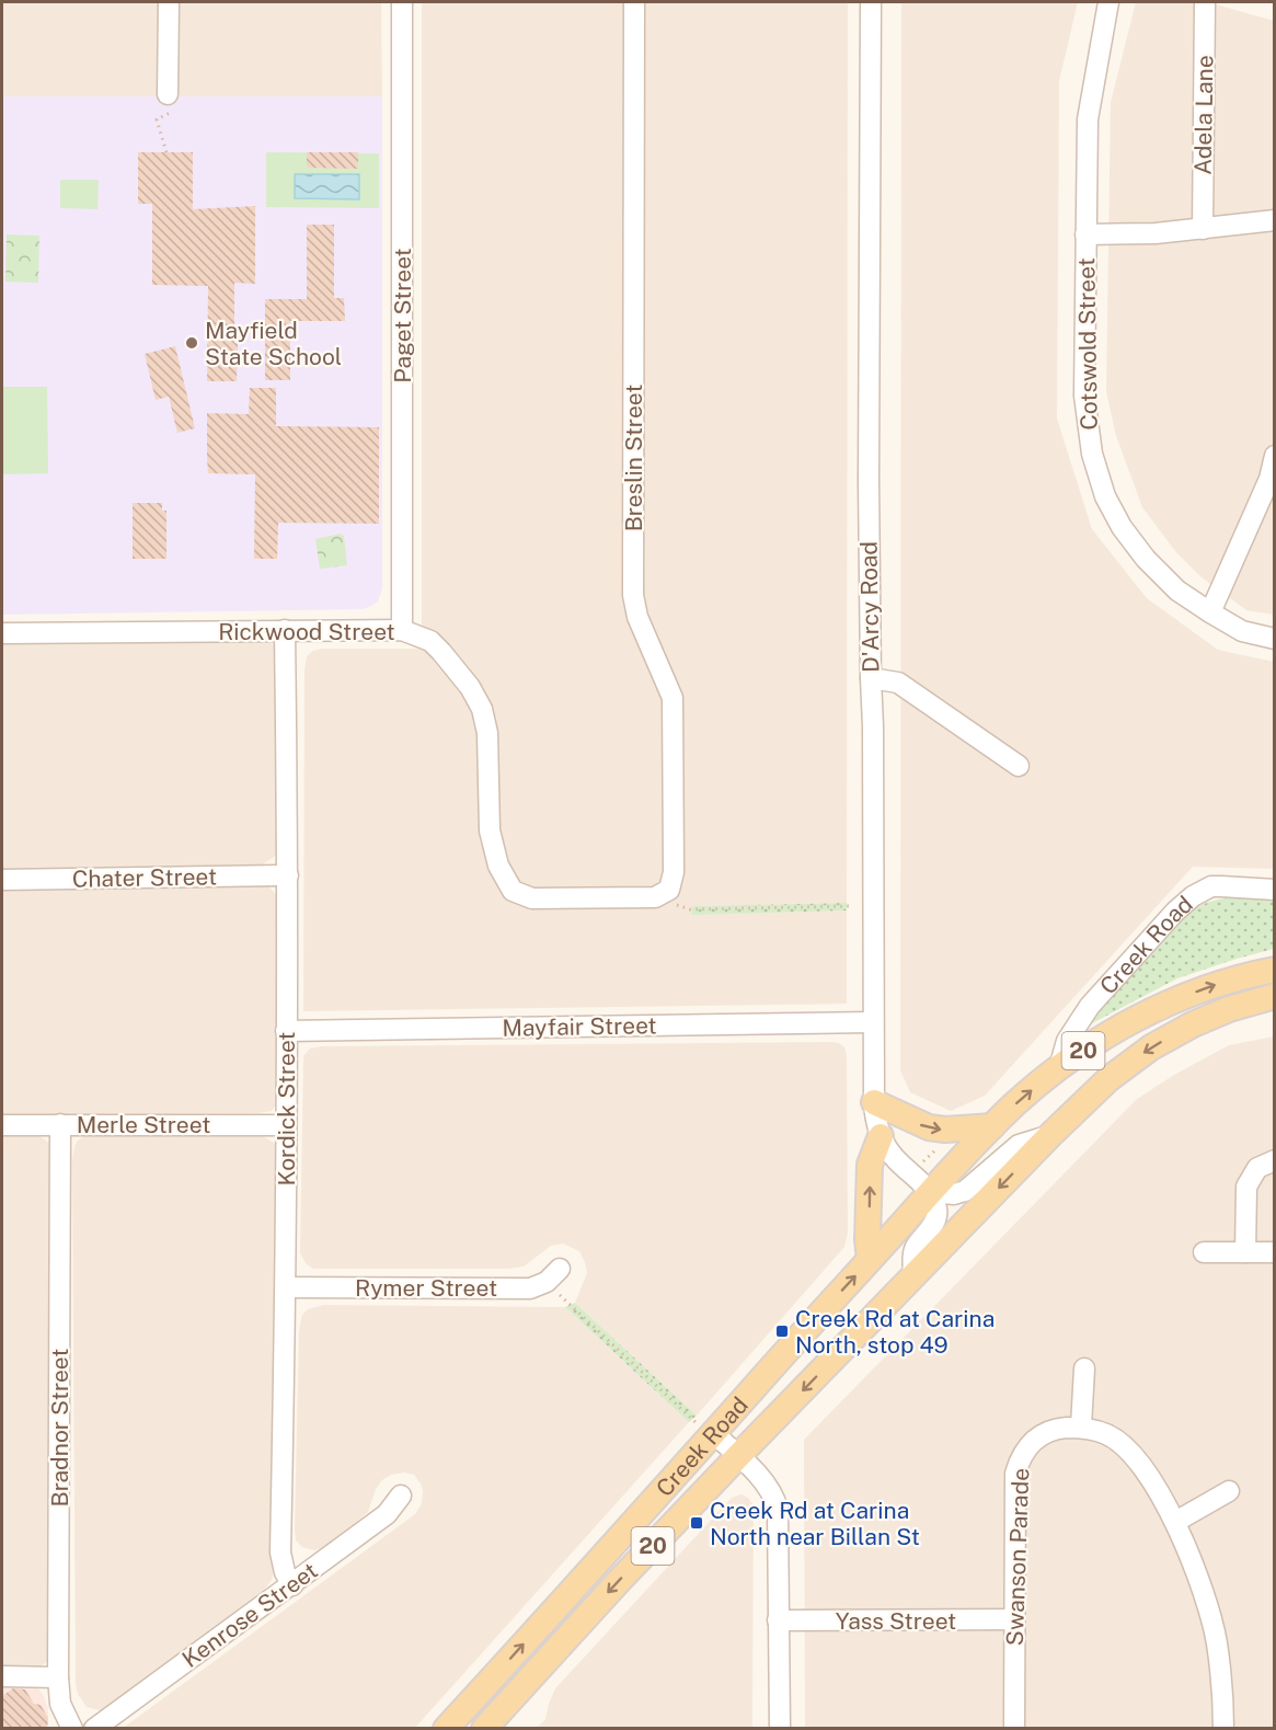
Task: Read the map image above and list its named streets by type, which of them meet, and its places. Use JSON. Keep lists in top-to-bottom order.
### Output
{
  "streets": {
    "main road": ["Creek Road", "20"],
    "street": [
      "Adela Lane",
      "Paget Street",
      "Cotswold Street",
      "Breslin Street",
      "D'Arcy Road",
      "Rickwood Street",
      "Chater Street",
      "Mayfair Street",
      "Kordick Street",
      "Merle Street",
      "Rymer Street",
      "Bradnor Street",
      "Swanson Parade",
      "Kenrose Street",
      "Yass Street"
    ]
  },
  "crossings": [
    ["Paget Street", "Rickwood Street"],
    ["Breslin Street", "Rickwood Street"],
    ["D'Arcy Road", "Creek Road"],
    ["D'Arcy Road", "Mayfair Street"],
    ["Rickwood Street", "Kordick Street"],
    ["Chater Street", "Kordick Street"],
    ["Mayfair Street", "Kordick Street"],
    ["Kordick Street", "Merle Street"],
    ["Kordick Street", "Rymer Street"],
    ["Kordick Street", "Kenrose Street"],
    ["Merle Street", "Bradnor Street"],
    ["Swanson Parade", "Yass Street"]
  ],
  "places": {
    "other": ["Mayfield State School"],
    "transit": ["Creek Rd at Carina North, stop 49", "Creek Rd at Carina North near Billan St"]
  }
}
